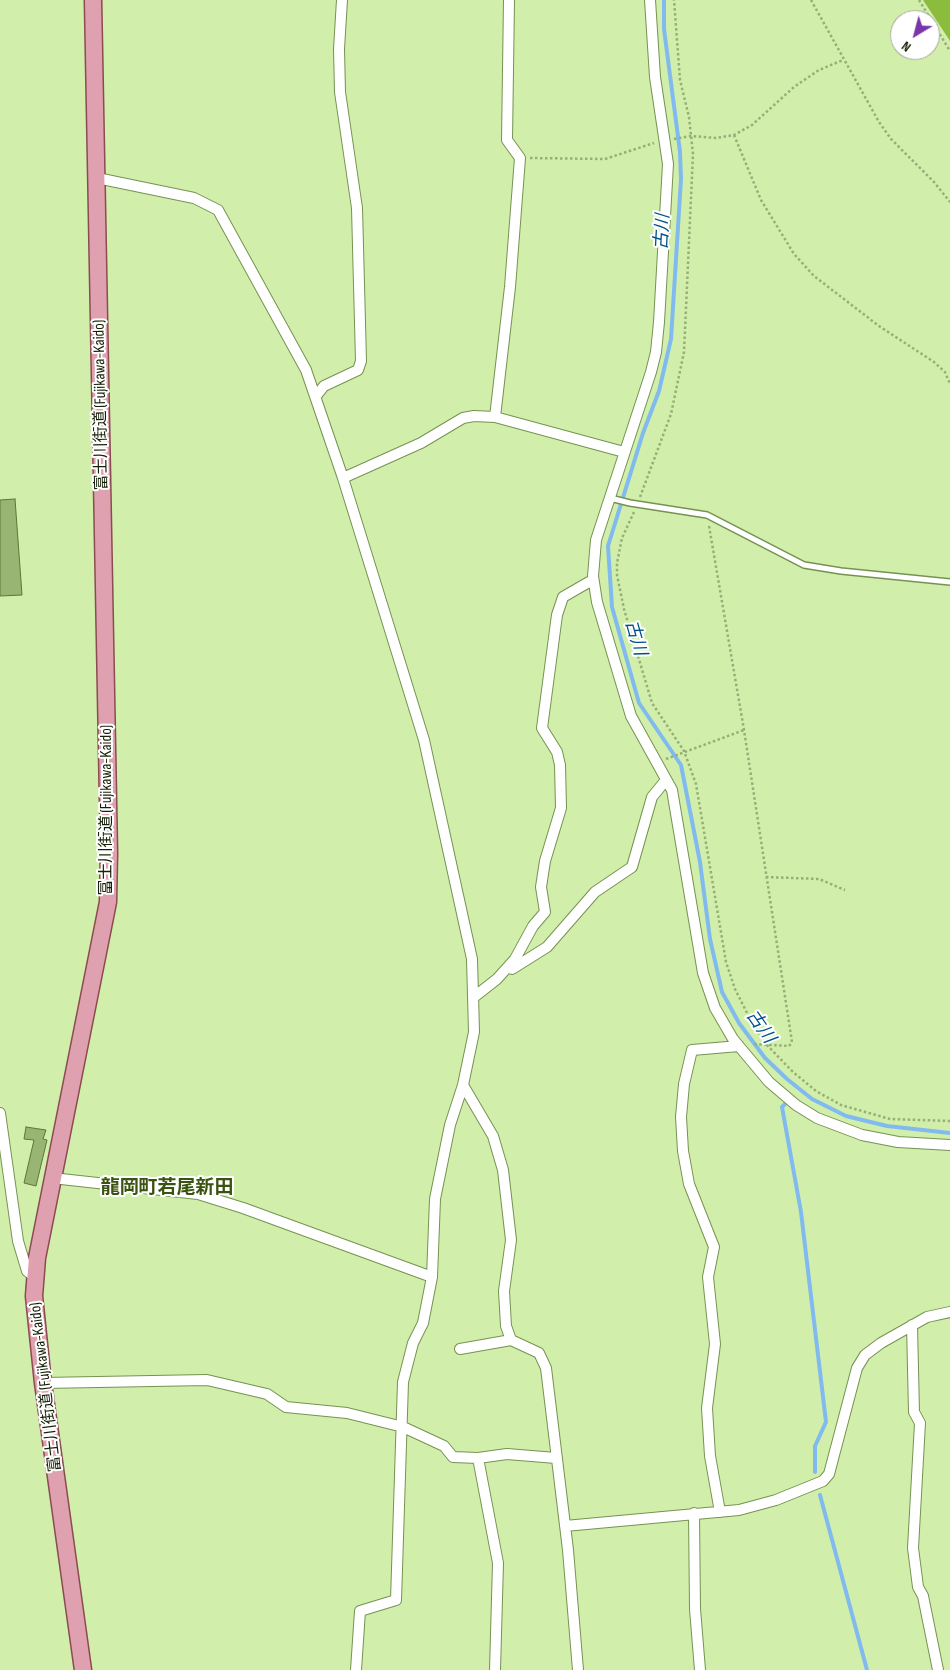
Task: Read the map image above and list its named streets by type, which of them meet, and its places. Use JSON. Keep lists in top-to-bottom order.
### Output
{
  "streets": {
    "main road": ["富士川街道 (Fujikawa-Kaido)"]
  },
  "districts": ["龍岡町若尾新田"],
  "water": ["古川"],
  "north": "bottom left"
}
